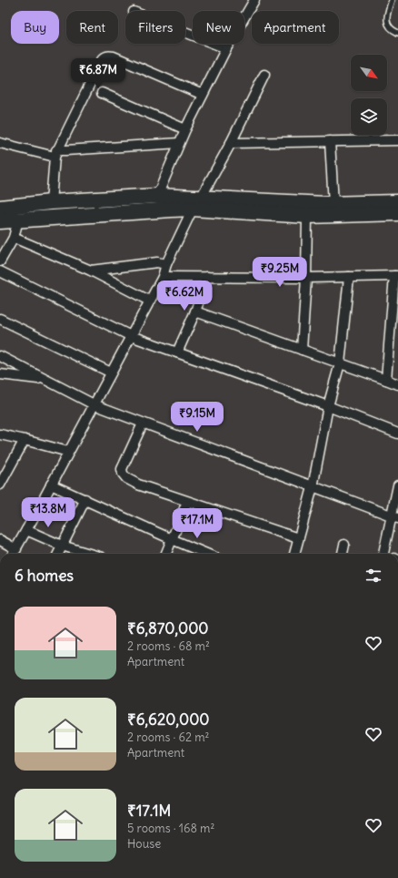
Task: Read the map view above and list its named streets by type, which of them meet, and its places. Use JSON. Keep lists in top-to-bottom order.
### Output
{
  "north": "bottom right",
  "page": {
    "chip": [
      "Buy",
      "Rent",
      "Filters",
      "New",
      "Apartment"
    ],
    "price": [
      "₹6.87M",
      "₹9.25M",
      "₹6.62M",
      "₹9.15M",
      "₹13.8M",
      "₹17.1M"
    ],
    "heading": "6 homes",
    "list": [
      {
        "name": "₹6,870,000",
        "note": "2 rooms · 68 m² · Apartment"
      },
      {
        "name": "₹6,620,000",
        "note": "2 rooms · 62 m² · Apartment"
      },
      {
        "name": "₹17.1M",
        "note": "5 rooms · 168 m² · House"
      }
    ]
  }
}
